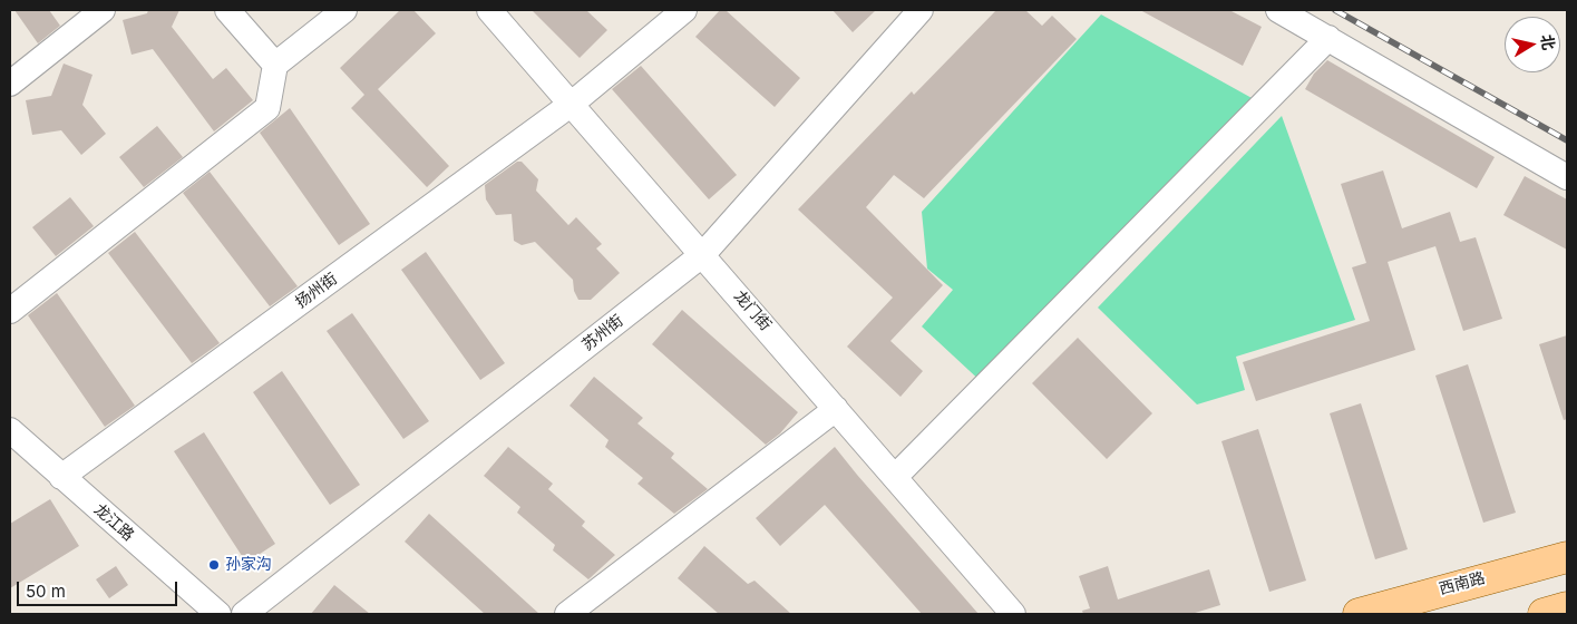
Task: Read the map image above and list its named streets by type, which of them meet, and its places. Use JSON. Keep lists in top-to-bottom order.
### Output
{
  "streets": {
    "main road": ["西南路"],
    "street": [
      "扬州街",
      "龙门街",
      "苏州街",
      "龙江路"
    ]
  },
  "crossings": [
    ["扬州街", "龙门街"],
    ["扬州街", "龙江路"],
    ["龙门街", "苏州街"]
  ],
  "places": ["孙家沟"],
  "scale_bar": "50 m",
  "north": "right"
}
